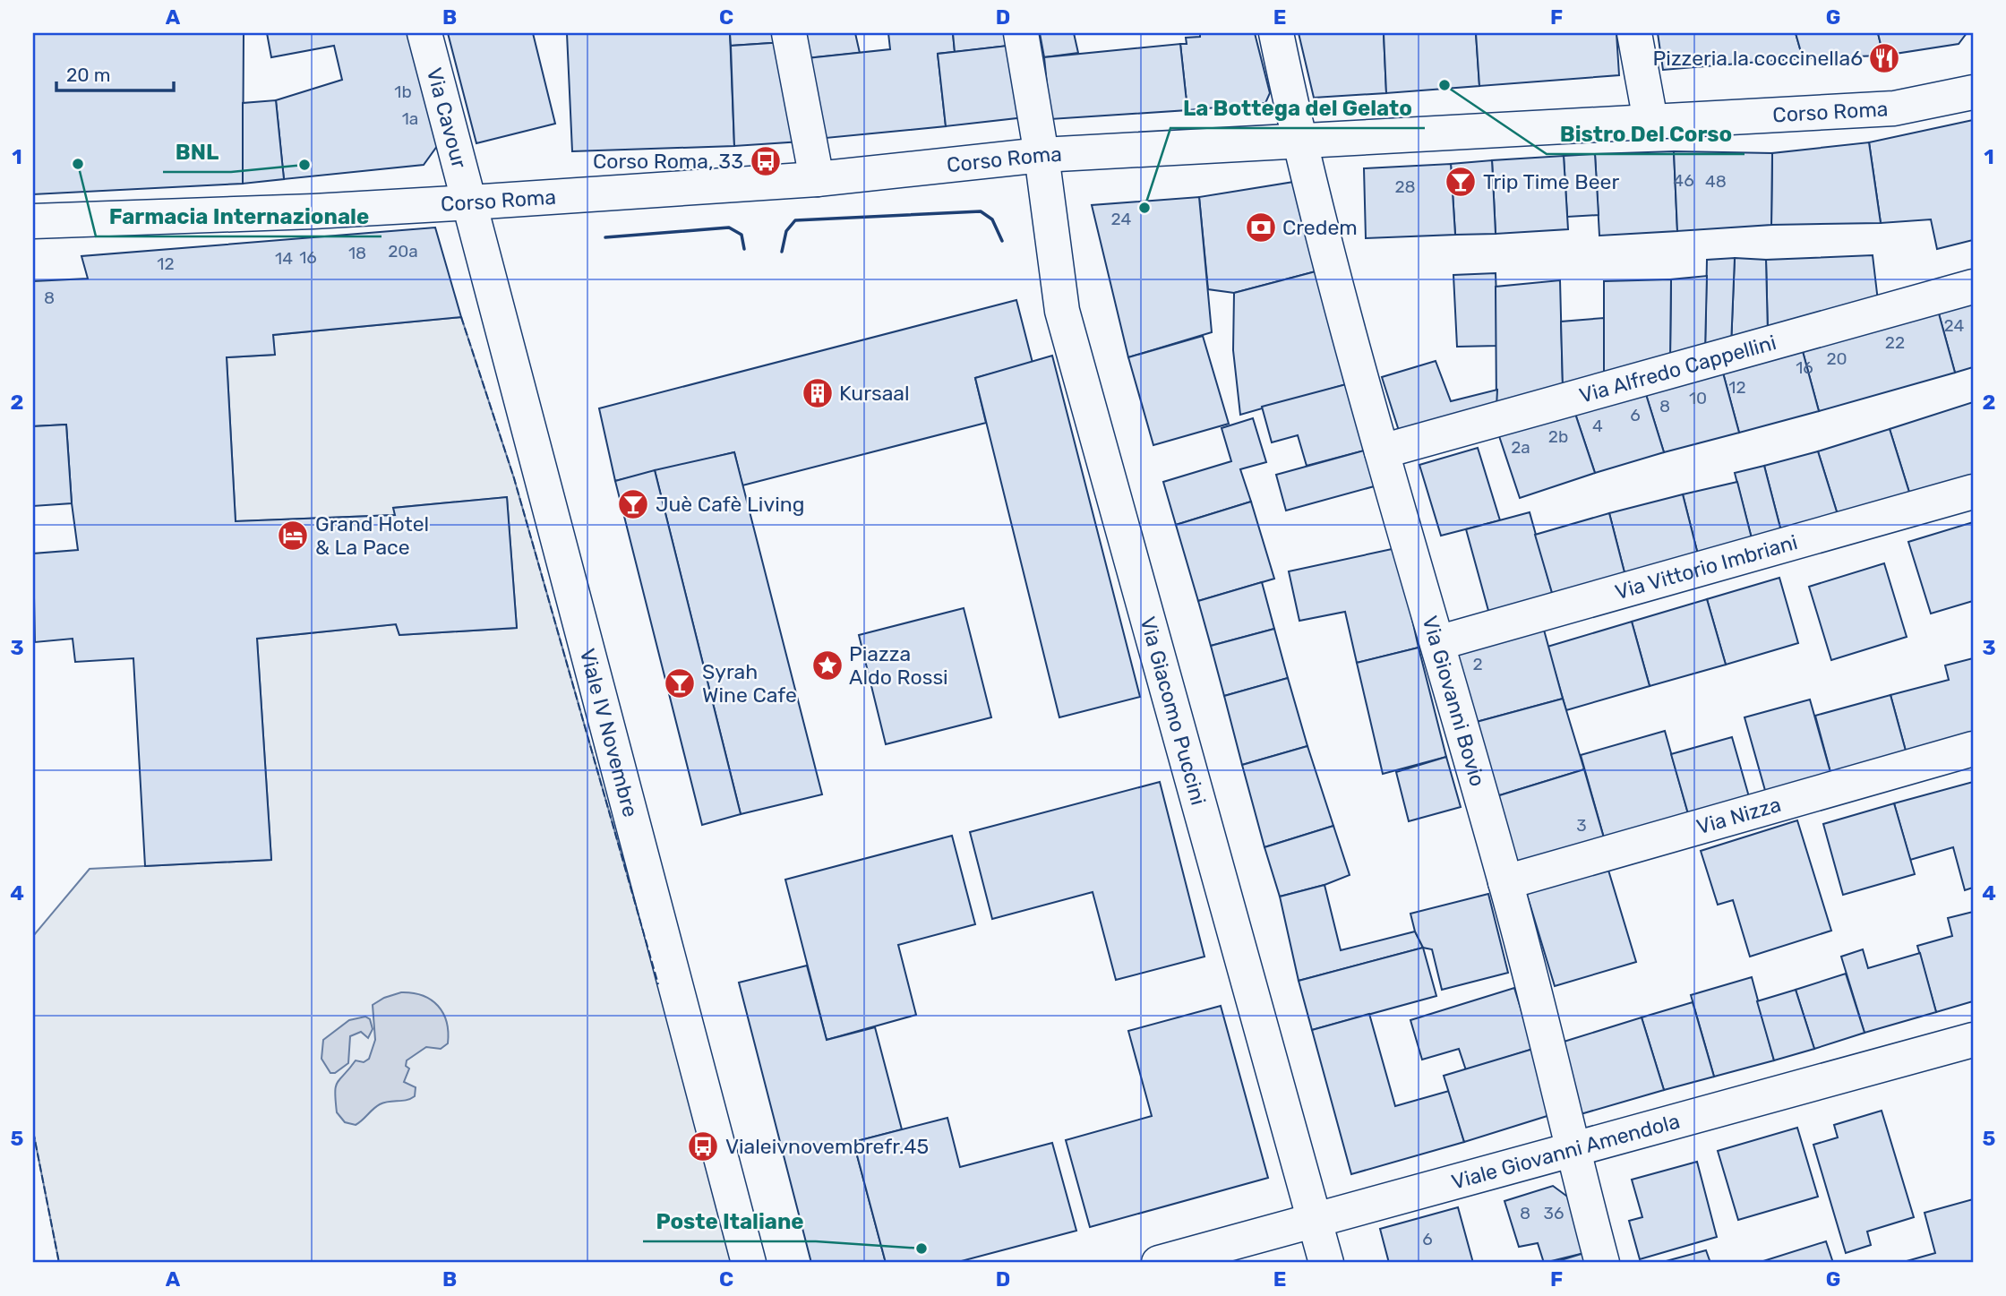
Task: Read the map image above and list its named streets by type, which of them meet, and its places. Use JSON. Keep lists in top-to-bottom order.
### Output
{
  "streets": {
    "street": [
      "Corso Roma",
      "Via Cavour",
      "Via Alfredo Cappellini",
      "Via Vittorio Imbriani",
      "Via Giovanni Bovio",
      "Via Giacomo Puccini",
      "Viale IV Novembre",
      "Via Nizza",
      "Viale Giovanni Amendola"
    ]
  },
  "crossings": [
    ["Corso Roma", "Via Cavour"],
    ["Corso Roma", "Via Giovanni Bovio"],
    ["Corso Roma", "Via Giacomo Puccini"],
    ["Corso Roma", "Viale IV Novembre"],
    ["Via Cavour", "Viale IV Novembre"],
    ["Via Alfredo Cappellini", "Via Giovanni Bovio"],
    ["Via Vittorio Imbriani", "Via Giovanni Bovio"],
    ["Via Giovanni Bovio", "Via Nizza"],
    ["Via Giovanni Bovio", "Viale Giovanni Amendola"],
    ["Via Giacomo Puccini", "Viale Giovanni Amendola"]
  ],
  "places": {
    "restaurant": ["Pizzeria la coccinella6"],
    "other": [
      "Bistro Del Corso",
      "Farmacia Internazionale",
      "BNL",
      "La Bottega del Gelato",
      "Poste Italiane"
    ],
    "bus stop": ["Corso Roma, 33", "Vialeivnovembrefr.45"],
    "bar": ["Trip Time Beer", "Juè Cafè Living", "Syrah Wine Cafe"],
    "bank": ["Credem"],
    "building": ["Kursaal"],
    "hotel": ["Grand Hotel & La Pace"],
    "place": ["Piazza Aldo Rossi"]
  },
  "house_numbers": [
    "1b",
    "1a",
    "46",
    "48",
    "28",
    "24",
    "20a",
    "18",
    "16",
    "14",
    "12",
    "8",
    "24",
    "22",
    "20",
    "16",
    "12",
    "10",
    "8",
    "6",
    "4",
    "2b",
    "2a",
    "2",
    "3",
    "8",
    "36",
    "6"
  ],
  "scale_bar": "20 m",
  "grid": {
    "columns": [
      "A",
      "B",
      "C",
      "D",
      "E",
      "F",
      "G"
    ],
    "rows": [
      "1",
      "2",
      "3",
      "4",
      "5"
    ]
  }
}
